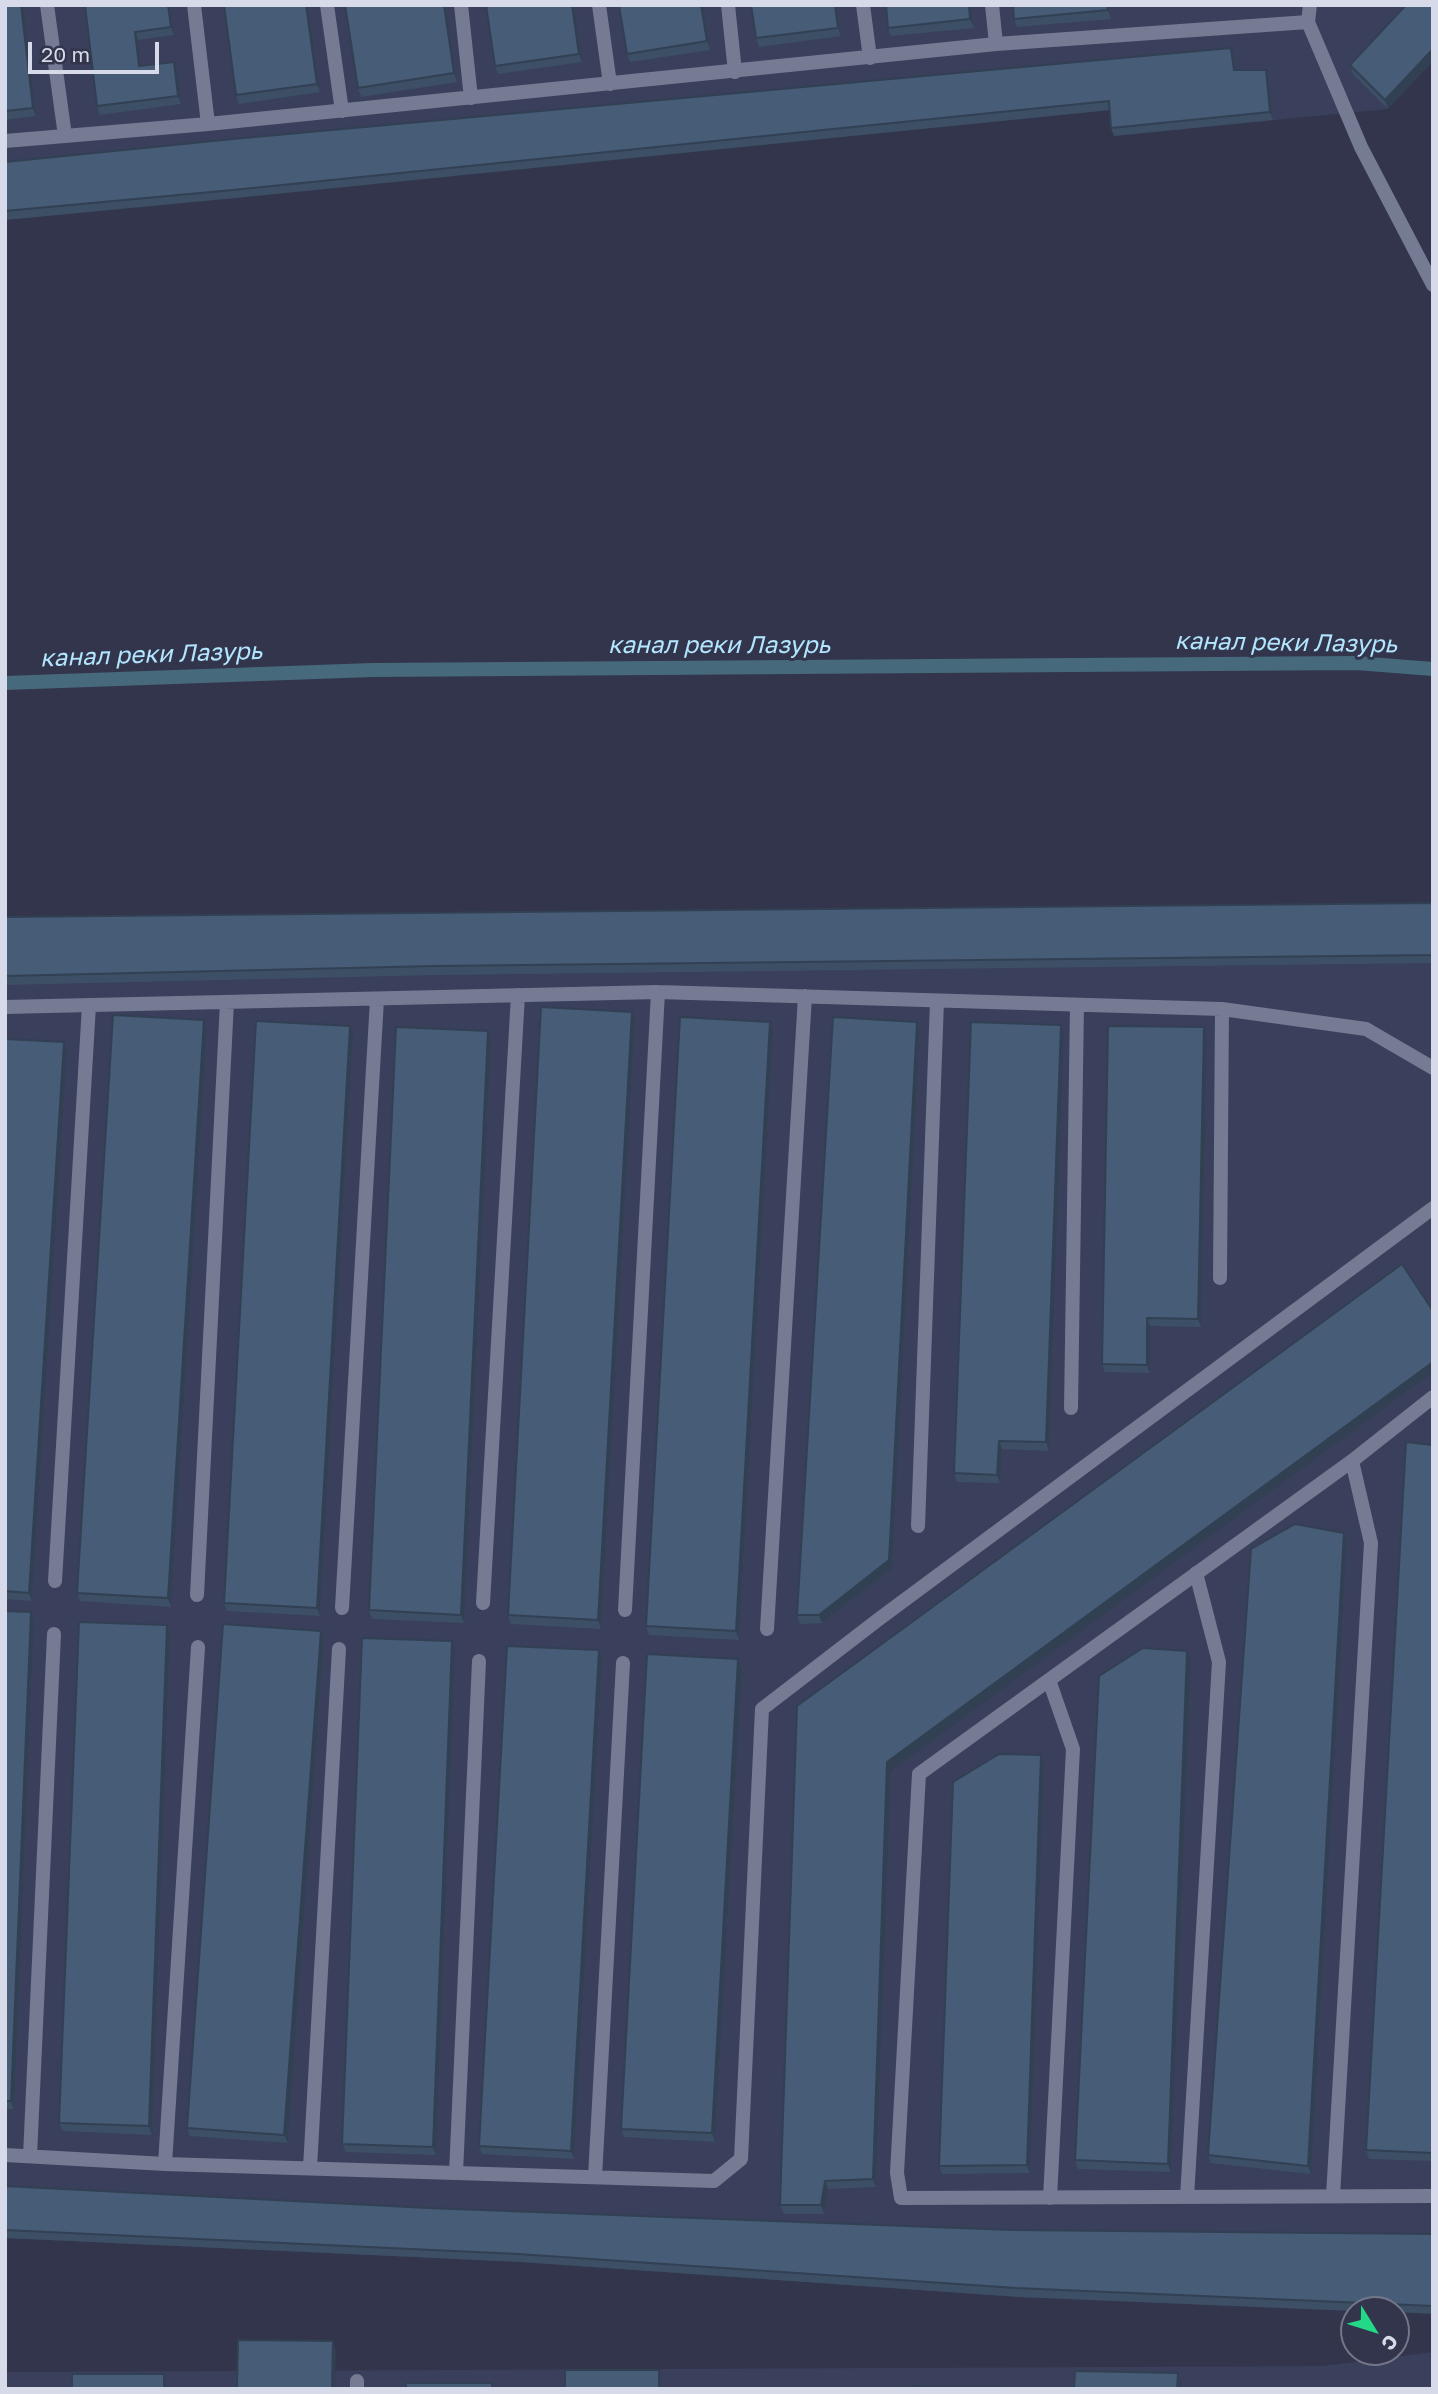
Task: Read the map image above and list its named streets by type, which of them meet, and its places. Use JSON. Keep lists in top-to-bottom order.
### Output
{
  "water": ["канал реки Лазурь"],
  "scale_bar": "20 m",
  "north": "bottom right"
}
